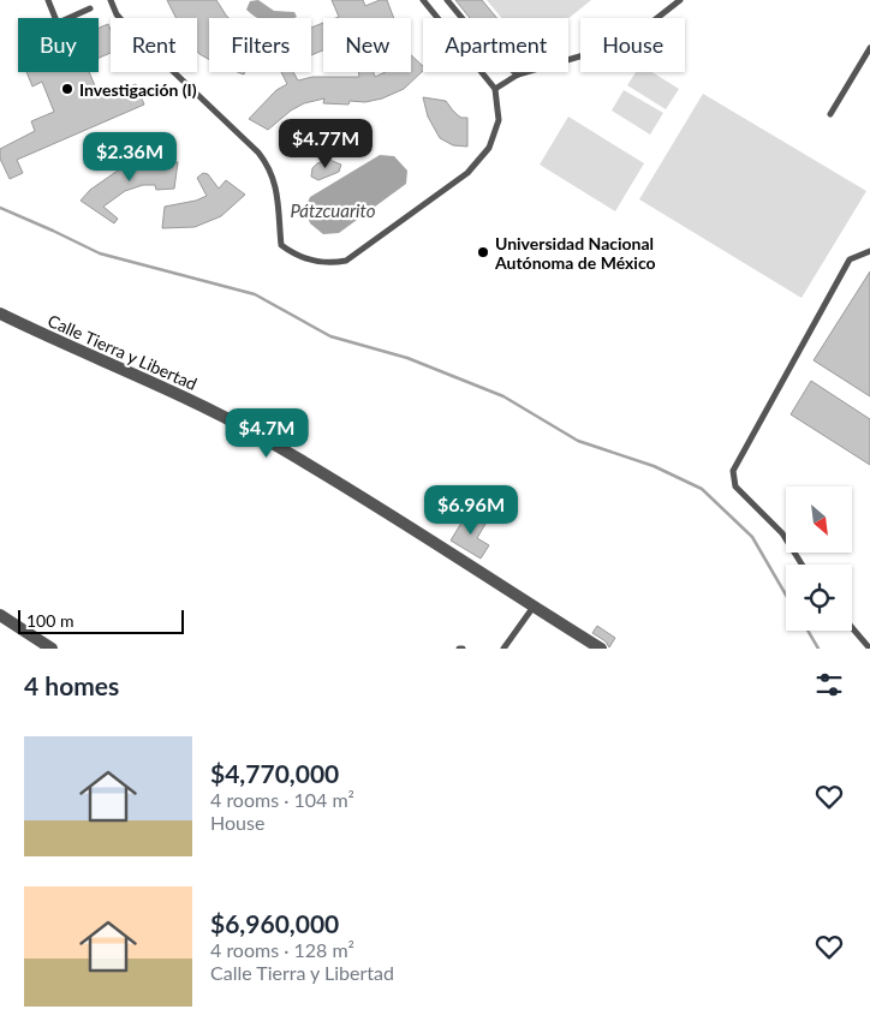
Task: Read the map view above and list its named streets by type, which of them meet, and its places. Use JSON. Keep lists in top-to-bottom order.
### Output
{
  "streets": {
    "street": ["Calle Tierra y Libertad"]
  },
  "water": ["Pátzcuarito"],
  "places": ["Investigación (I)", "Universidad Nacional Autónoma de México"],
  "scale_bar": "100 m",
  "north": "bottom right",
  "page": {
    "chip": [
      "Buy",
      "Rent",
      "Filters",
      "New",
      "Apartment",
      "House"
    ],
    "price": [
      "$4.77M",
      "$2.36M",
      "$4.7M",
      "$6.96M"
    ],
    "scale": "100 m",
    "heading": "4 homes",
    "list": [
      {
        "name": "$4,770,000",
        "note": "4 rooms · 104 m² · House"
      },
      {
        "name": "$6,960,000",
        "note": "4 rooms · 128 m² · Calle Tierra y Libertad"
      }
    ]
  }
}
